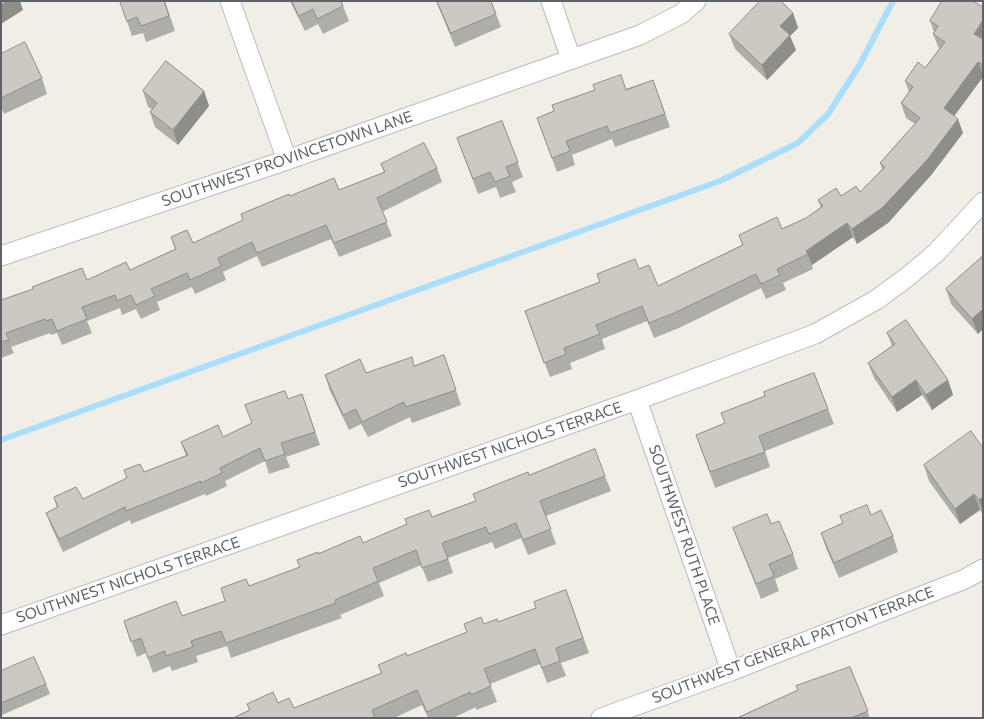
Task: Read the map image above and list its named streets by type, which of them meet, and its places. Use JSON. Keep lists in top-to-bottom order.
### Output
{
  "streets": {
    "street": [
      "SOUTHWEST PROVINCETOWN LANE",
      "SOUTHWEST NICHOLS TERRACE",
      "SOUTHWEST RUTH PLACE",
      "SOUTHWEST GENERAL PATTON TERRACE"
    ]
  },
  "crossings": [
    ["SOUTHWEST NICHOLS TERRACE", "SOUTHWEST RUTH PLACE"],
    ["SOUTHWEST RUTH PLACE", "SOUTHWEST GENERAL PATTON TERRACE"]
  ]
}
